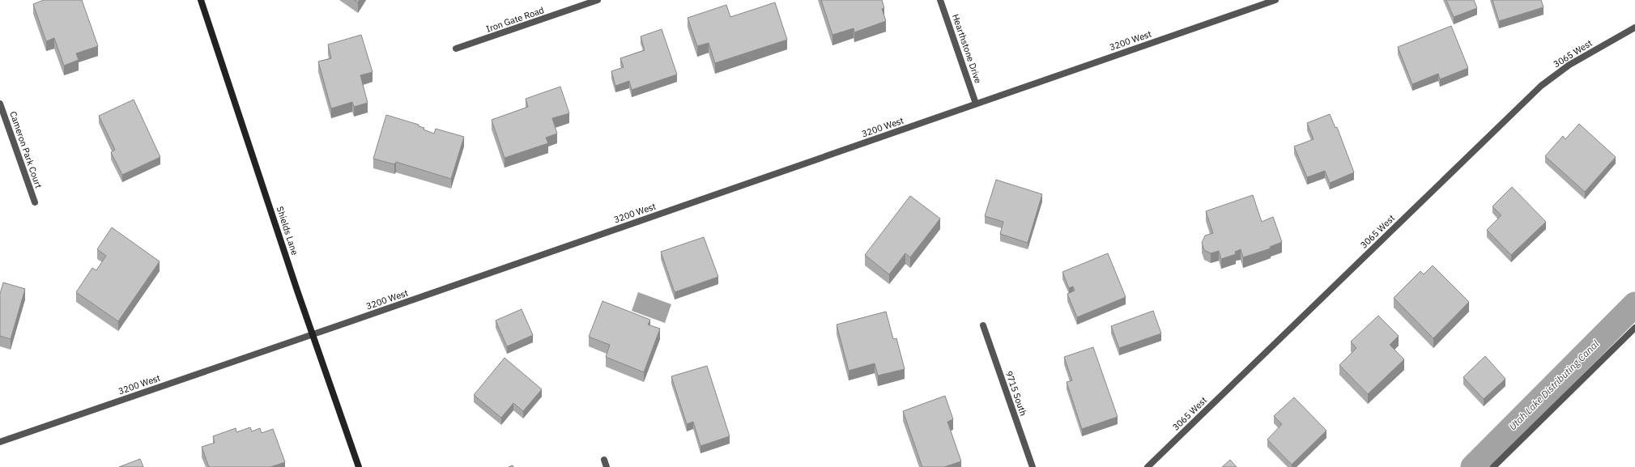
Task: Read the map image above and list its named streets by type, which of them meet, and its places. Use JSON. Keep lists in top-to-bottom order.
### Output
{
  "streets": {
    "main road": ["Shields Lane"],
    "street": [
      "Iron Gate Road",
      "3200 West",
      "Hearthstone Drive",
      "3065 West",
      "Cameron Park Court",
      "9715 South"
    ]
  },
  "crossings": [
    ["3200 West", "Hearthstone Drive"],
    ["3200 West", "Shields Lane"]
  ],
  "water": ["Utah Lake Distributing Canal"]
}
